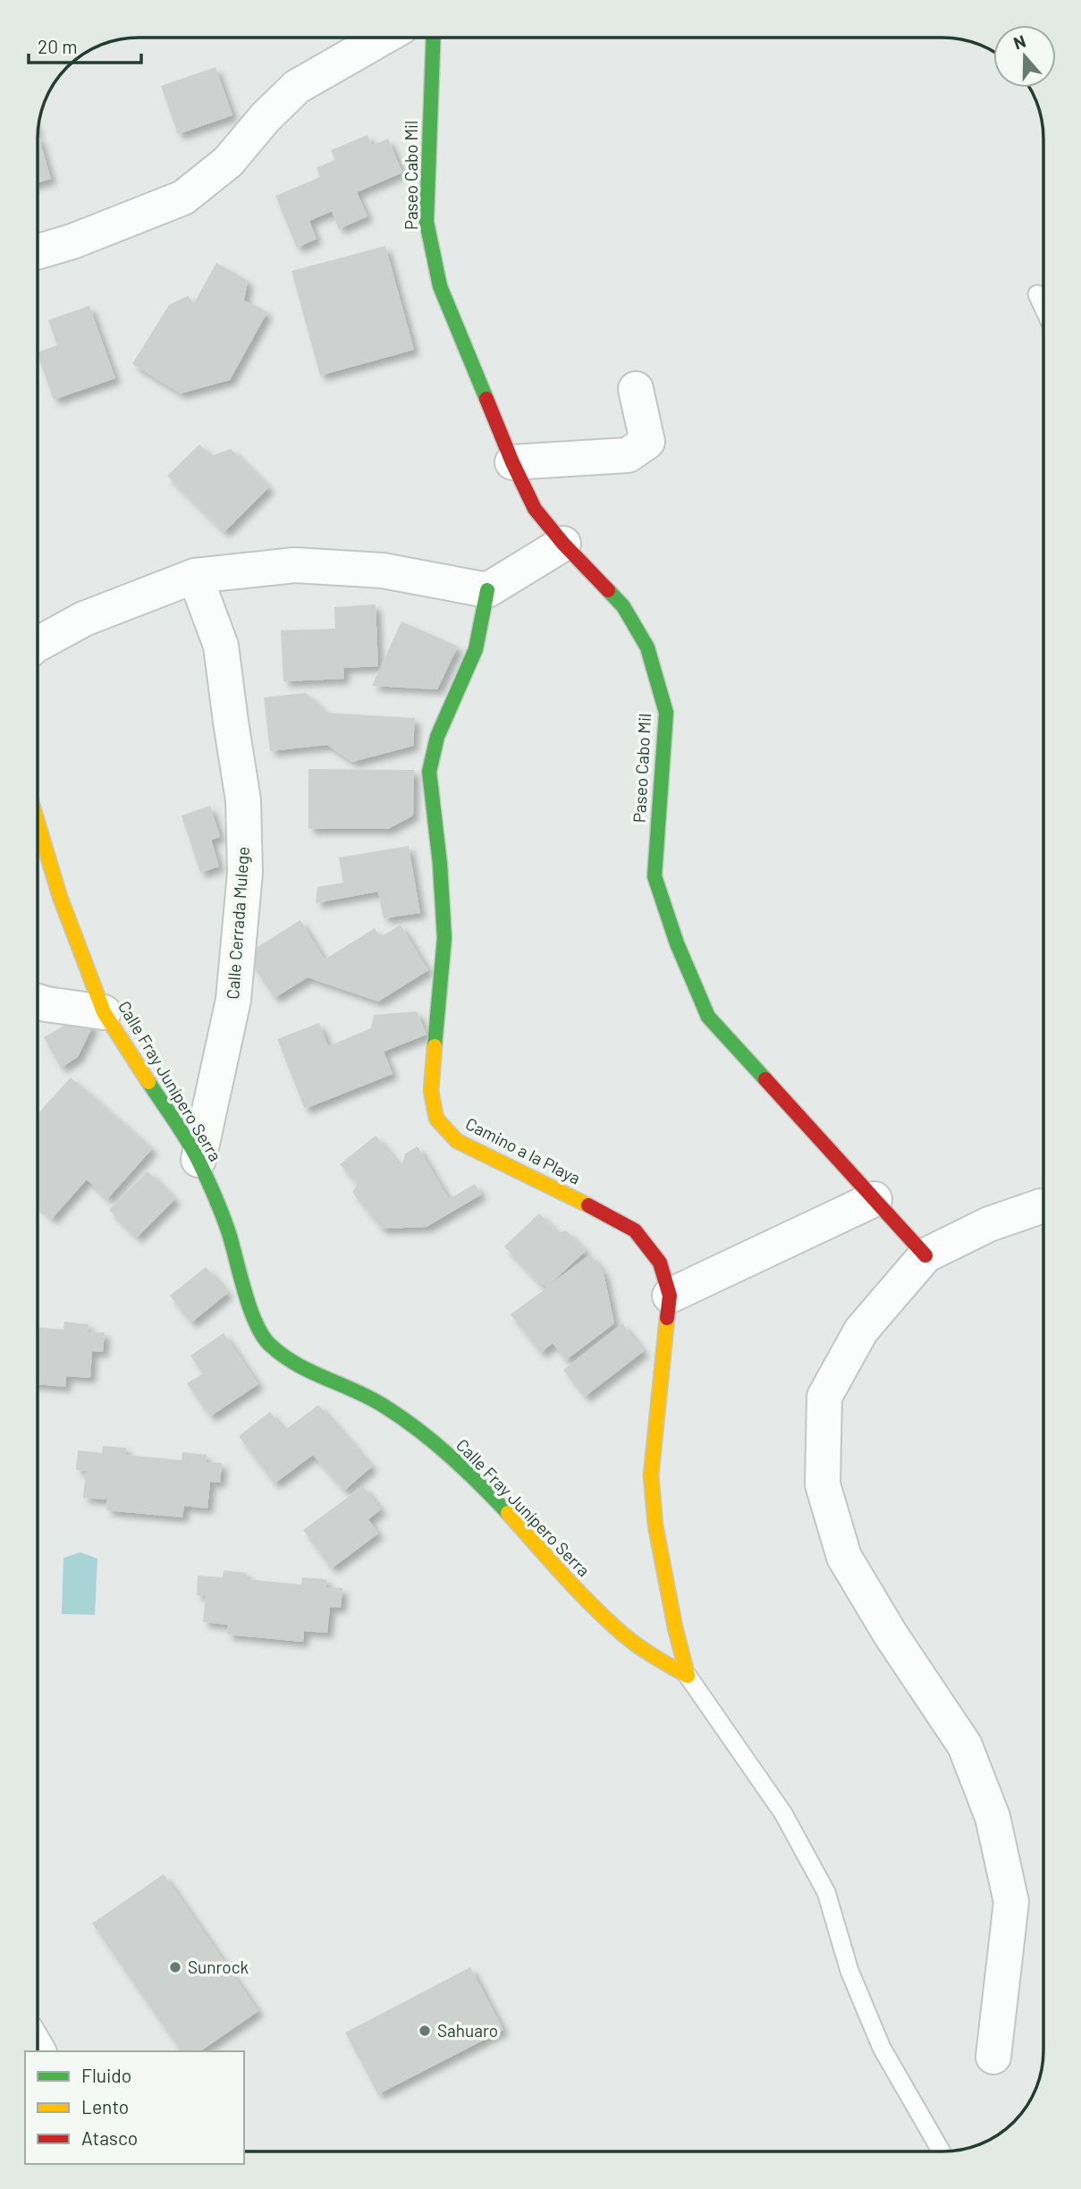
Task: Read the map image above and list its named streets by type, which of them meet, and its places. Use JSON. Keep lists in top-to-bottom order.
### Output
{
  "streets": {
    "street": [
      "Paseo Cabo Mil",
      "Calle Cerrada Mulege",
      "Calle Fray Junípero Serra",
      "Camino a la Playa"
    ]
  },
  "crossings": [
    ["Calle Cerrada Mulege", "Calle Fray Junípero Serra"],
    ["Calle Fray Junípero Serra", "Camino a la Playa"]
  ],
  "places": ["Sunrock", "Sahuaro"],
  "legend": ["Fluido", "Lento", "Atasco"],
  "scale_bar": "20 m",
  "north": "top"
}
